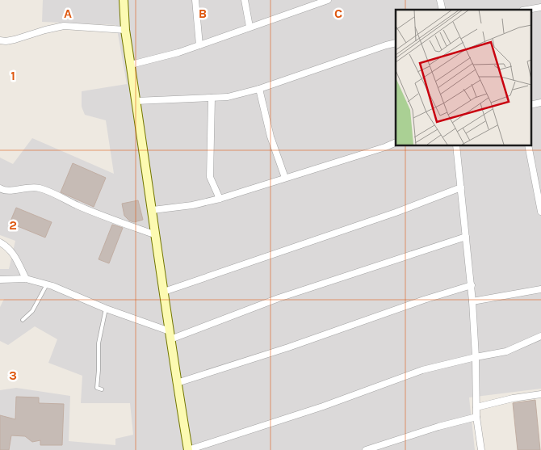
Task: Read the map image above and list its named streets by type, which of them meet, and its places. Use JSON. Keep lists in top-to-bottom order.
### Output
{
  "grid": {
    "columns": ["A", "B", "C"],
    "rows": ["1", "2", "3"]
  }
}
